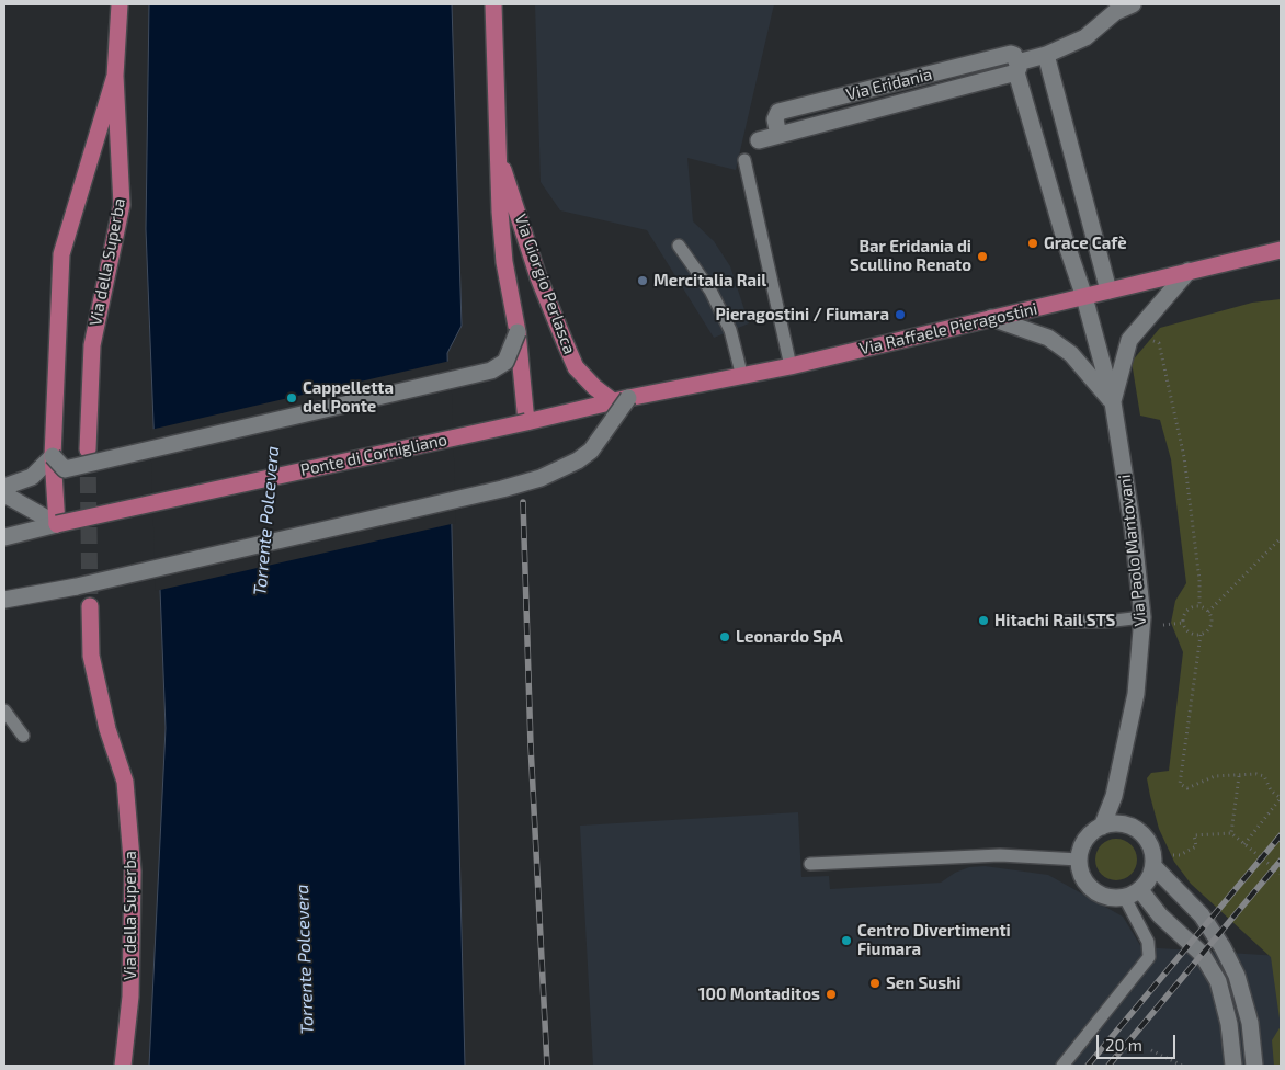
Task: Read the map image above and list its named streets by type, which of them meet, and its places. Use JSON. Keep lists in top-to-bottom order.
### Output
{
  "streets": {
    "main road": [
      "Via della Superba",
      "Via Giorgio Perlasca",
      "Via Raffaele Pieragostini",
      "Ponte di Cornigliano"
    ],
    "street": ["Via Eridania", "Via Paolo Mantovani"]
  },
  "crossings": [
    ["Via Giorgio Perlasca", "Via Raffaele Pieragostini"],
    ["Via Giorgio Perlasca", "Ponte di Cornigliano"],
    ["Via Raffaele Pieragostini", "Ponte di Cornigliano"],
    ["Via Raffaele Pieragostini", "Via Paolo Mantovani"]
  ],
  "water": ["Torrente Polcevera"],
  "places": [
    "Grace Cafè",
    "Bar Eridania di Scullino Renato",
    "Mercitalia Rail",
    "Pieragostini / Fiumara",
    "Cappelletta del Ponte",
    "Hitachi Rail STS",
    "Leonardo SpA",
    "Centro Divertimenti Fiumara",
    "Sen Sushi",
    "100 Montaditos"
  ],
  "scale_bar": "20 m"
}
